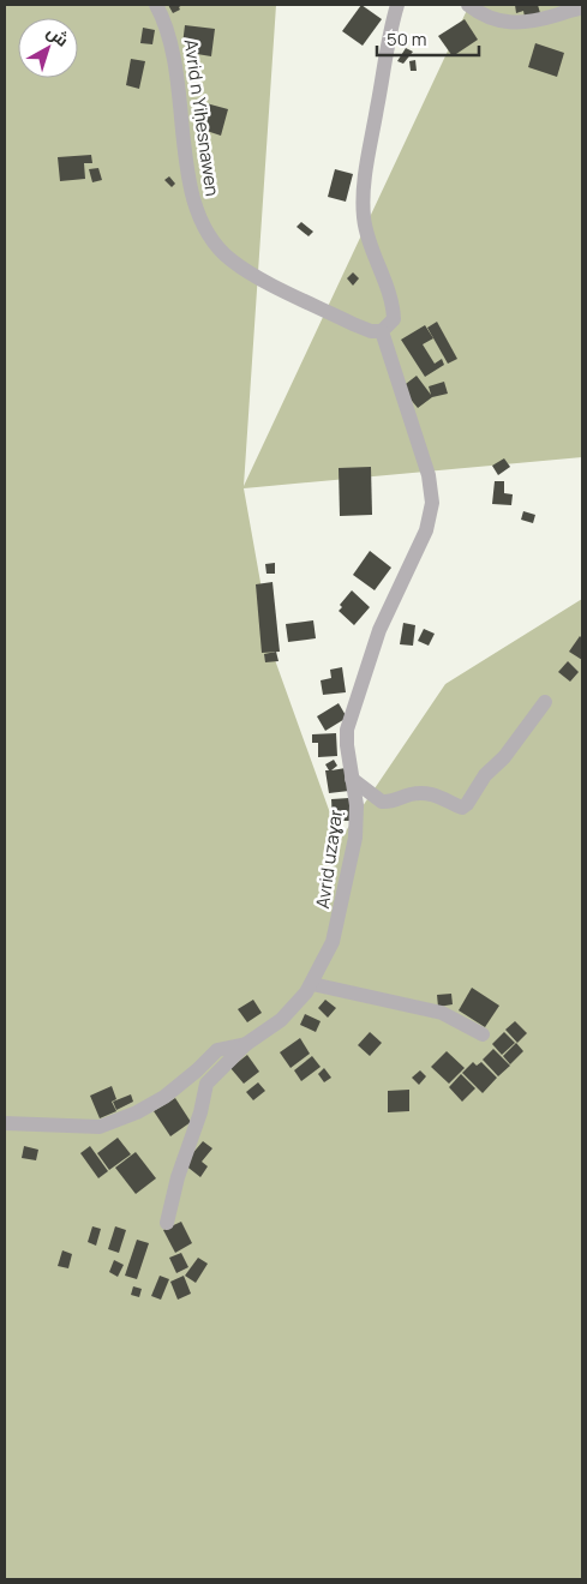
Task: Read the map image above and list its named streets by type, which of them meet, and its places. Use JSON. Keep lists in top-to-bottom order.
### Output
{
  "streets": {
    "street": ["Avrid n Yiḥesnawen", "Avrid uzaɣaṛ"]
  },
  "crossings": [
    ["Avrid n Yiḥesnawen", "Avrid uzaɣaṛ"]
  ],
  "scale_bar": "50 m",
  "north": "top right"
}
